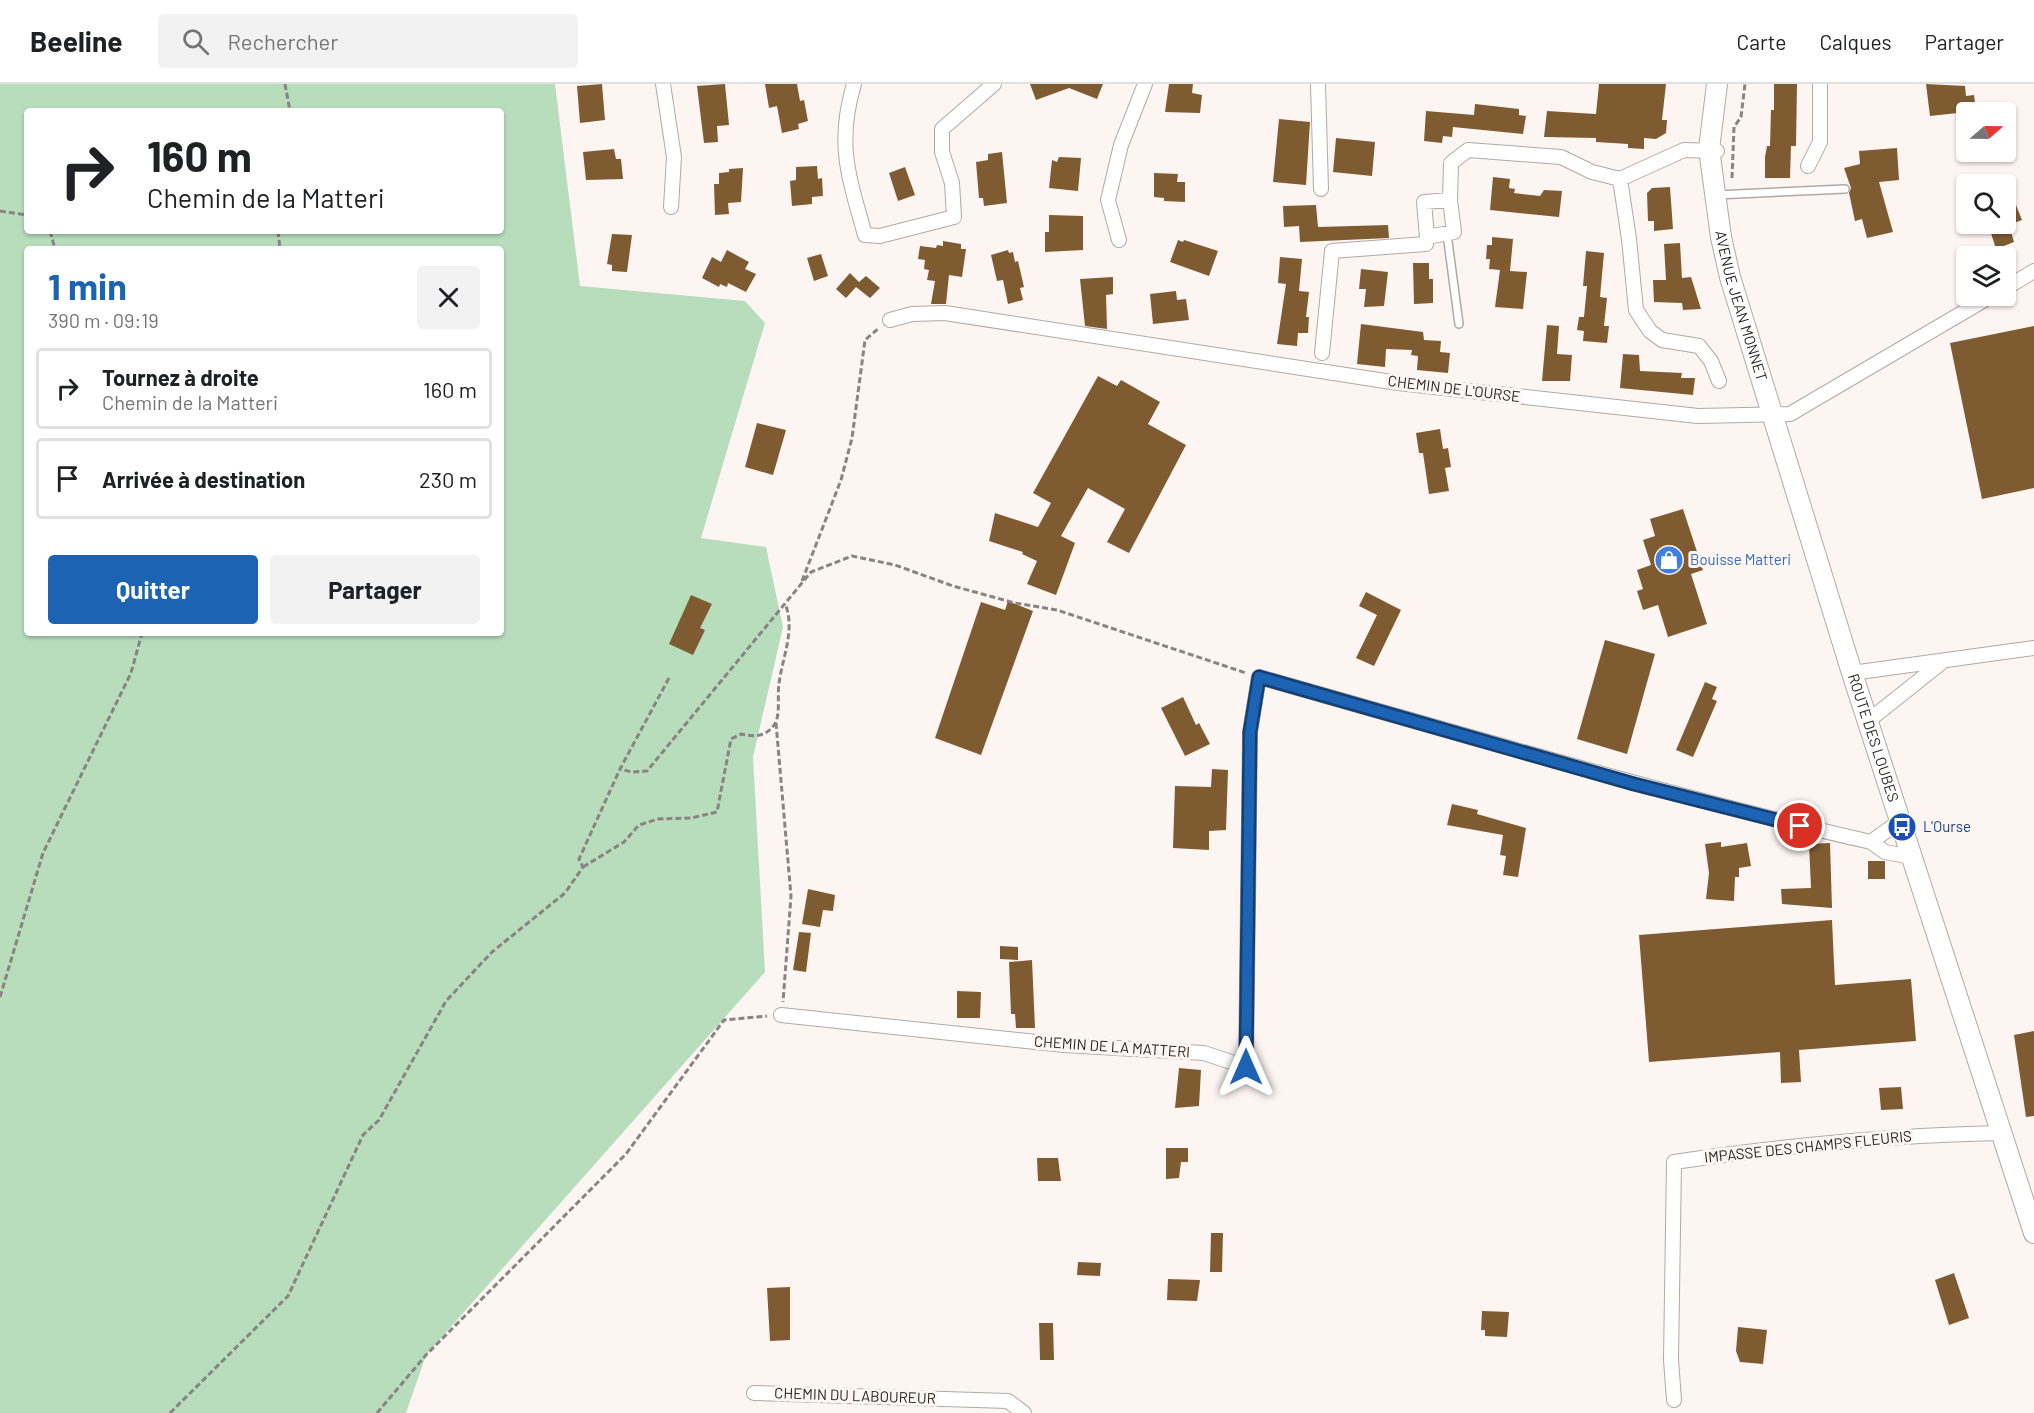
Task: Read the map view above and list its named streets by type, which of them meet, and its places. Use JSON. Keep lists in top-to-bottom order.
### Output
{
  "streets": {
    "main road": ["AVENUE JEAN MONNET", "ROUTE DES LOUBES"],
    "street": [
      "CHEMIN DE L'OURSE",
      "CHEMIN DE LA MATTERI",
      "IMPASSE DES CHAMPS FLEURIS",
      "CHEMIN DU LABOUREUR"
    ]
  },
  "crossings": [
    ["AVENUE JEAN MONNET", "CHEMIN DE L'OURSE"],
    ["AVENUE JEAN MONNET", "ROUTE DES LOUBES"],
    ["CHEMIN DE L'OURSE", "ROUTE DES LOUBES"],
    ["ROUTE DES LOUBES", "IMPASSE DES CHAMPS FLEURIS"]
  ],
  "places": {
    "shop": ["Bouisse Matteri"],
    "bus stop": ["L'Ourse"]
  },
  "north": "right",
  "page": {
    "header": "Beeline",
    "search": "Rechercher",
    "nav": ["Carte", "Calques", "Partager"],
    "turn": ["160 m", "Chemin de la Matteri"],
    "heading": ["1 min", "390 m · 09:19"],
    "list": [
      {
        "name": "Tournez à droite",
        "note": "Chemin de la Matteri",
        "value": "160 m"
      },
      {
        "name": "Arrivée à destination",
        "value": "230 m"
      }
    ],
    "buttons": ["Quitter", "Partager"]
  }
}
